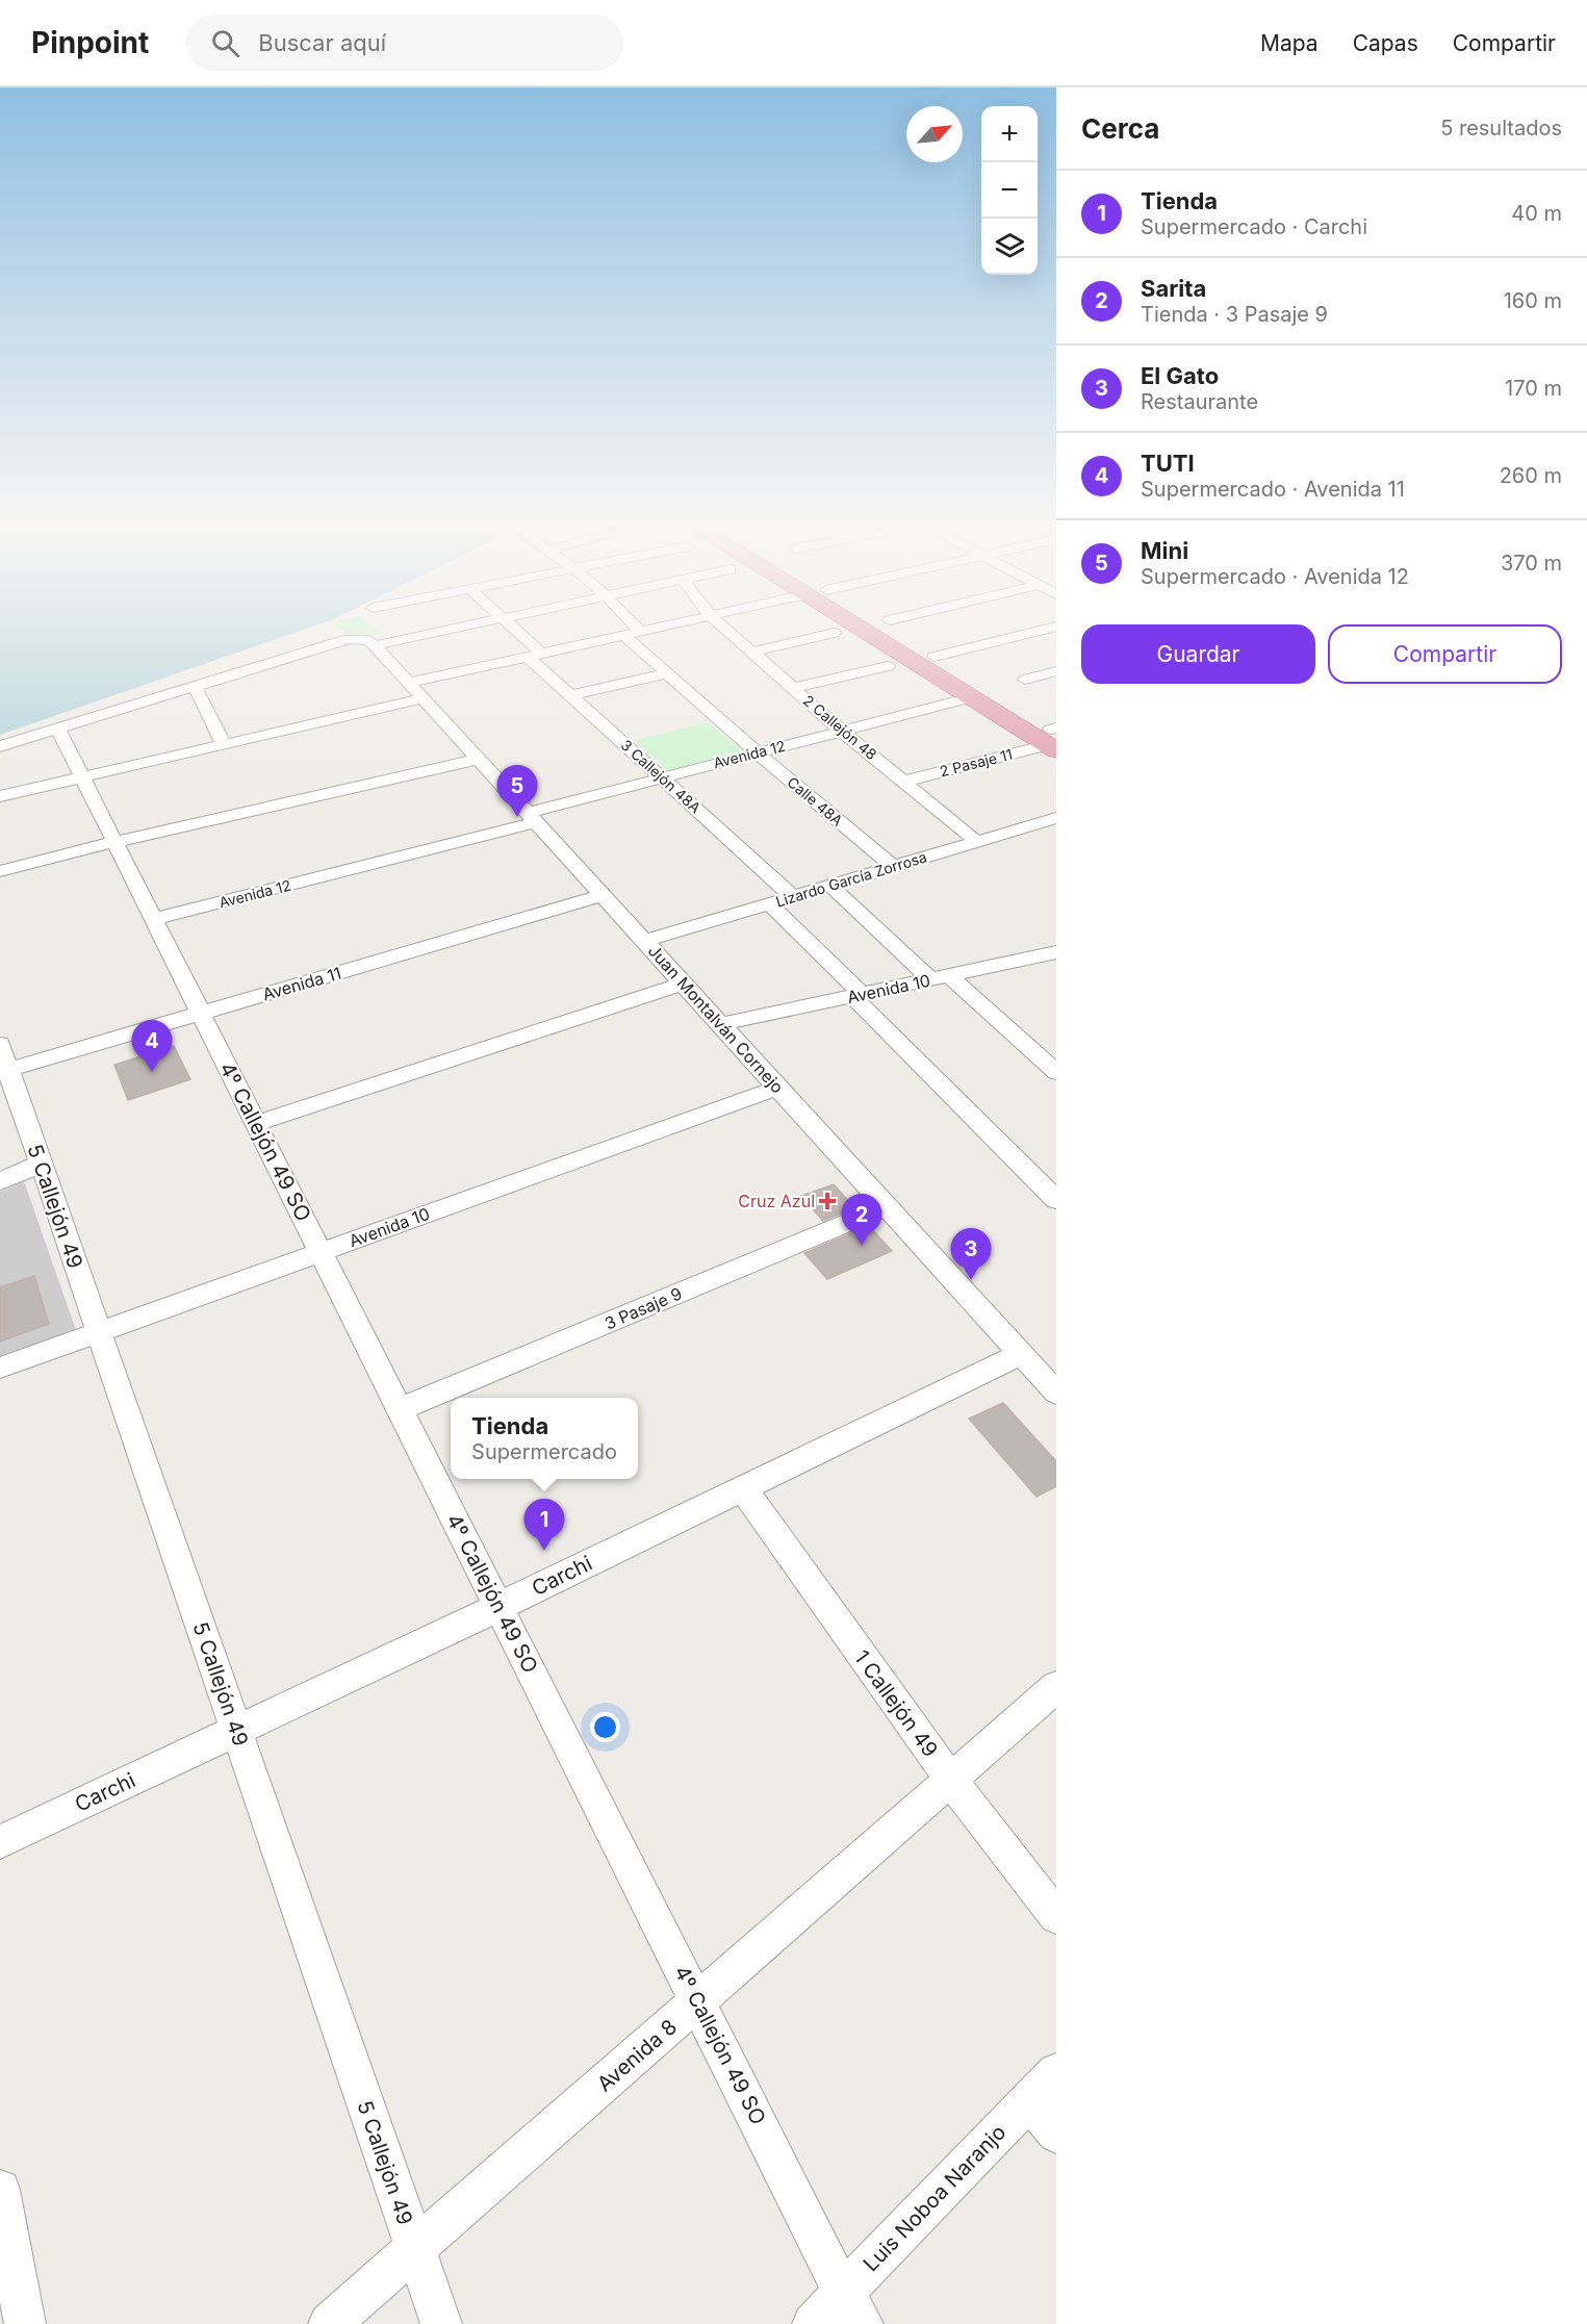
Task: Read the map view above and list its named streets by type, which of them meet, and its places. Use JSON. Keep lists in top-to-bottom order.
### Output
{
  "streets": {
    "street": [
      "2 Callejón 48",
      "Avenida 12",
      "2 Pasaje 11",
      "3 Callejón 48A",
      "Calle 48A",
      "Lizardo García Zorrosa",
      "Avenida 11",
      "Avenida 10",
      "Juan Montalván Cornejo",
      "4º Callejón 49 SO",
      "5 Callejón 49",
      "3 Pasaje 9",
      "Carchi",
      "1 Callejón 49",
      "Avenida 8",
      "Luis Noboa Naranjo"
    ]
  },
  "crossings": [
    ["2 Callejón 48", "Avenida 12"],
    ["2 Callejón 48", "2 Pasaje 11"],
    ["2 Callejón 48", "Lizardo García Zorrosa"],
    ["Avenida 12", "3 Callejón 48A"],
    ["Avenida 12", "Calle 48A"],
    ["Avenida 12", "Juan Montalván Cornejo"],
    ["Avenida 12", "4º Callejón 49 SO"],
    ["3 Callejón 48A", "Lizardo García Zorrosa"],
    ["Calle 48A", "Lizardo García Zorrosa"],
    ["Lizardo García Zorrosa", "Juan Montalván Cornejo"],
    ["Avenida 11", "Juan Montalván Cornejo"],
    ["Avenida 11", "4º Callejón 49 SO"],
    ["Avenida 11", "5 Callejón 49"],
    ["Avenida 10", "Juan Montalván Cornejo"],
    ["Avenida 10", "4º Callejón 49 SO"],
    ["Avenida 10", "5 Callejón 49"],
    ["Juan Montalván Cornejo", "3 Pasaje 9"],
    ["Juan Montalván Cornejo", "Carchi"],
    ["4º Callejón 49 SO", "3 Pasaje 9"],
    ["4º Callejón 49 SO", "Carchi"],
    ["4º Callejón 49 SO", "Avenida 8"],
    ["4º Callejón 49 SO", "Luis Noboa Naranjo"],
    ["5 Callejón 49", "Carchi"],
    ["5 Callejón 49", "Avenida 8"],
    ["Carchi", "1 Callejón 49"],
    ["1 Callejón 49", "Avenida 8"]
  ],
  "places": {
    "health": ["Cruz Azul"]
  },
  "north": "top right",
  "page": {
    "header": "Pinpoint",
    "search": "Buscar aquí",
    "nav": ["Mapa", "Capas", "Compartir"],
    "heading": ["Cerca", "5 resultados"],
    "map_buttons": ["+", "−"],
    "list": [
      {
        "mark": "1",
        "name": "Tienda",
        "note": "Supermercado · Carchi",
        "value": "40 m"
      },
      {
        "mark": "2",
        "name": "Sarita",
        "note": "Tienda · 3 Pasaje 9",
        "value": "160 m"
      },
      {
        "mark": "3",
        "name": "El Gato",
        "note": "Restaurante",
        "value": "170 m"
      },
      {
        "mark": "4",
        "name": "TUTI",
        "note": "Supermercado · Avenida 11",
        "value": "260 m"
      },
      {
        "mark": "5",
        "name": "Mini",
        "note": "Supermercado · Avenida 12",
        "value": "370 m"
      }
    ],
    "buttons": ["Guardar", "Compartir"],
    "pins": [
      "5",
      "4",
      "2",
      "3",
      "1"
    ],
    "popup": ["Tienda", "Supermercado"]
  }
}
